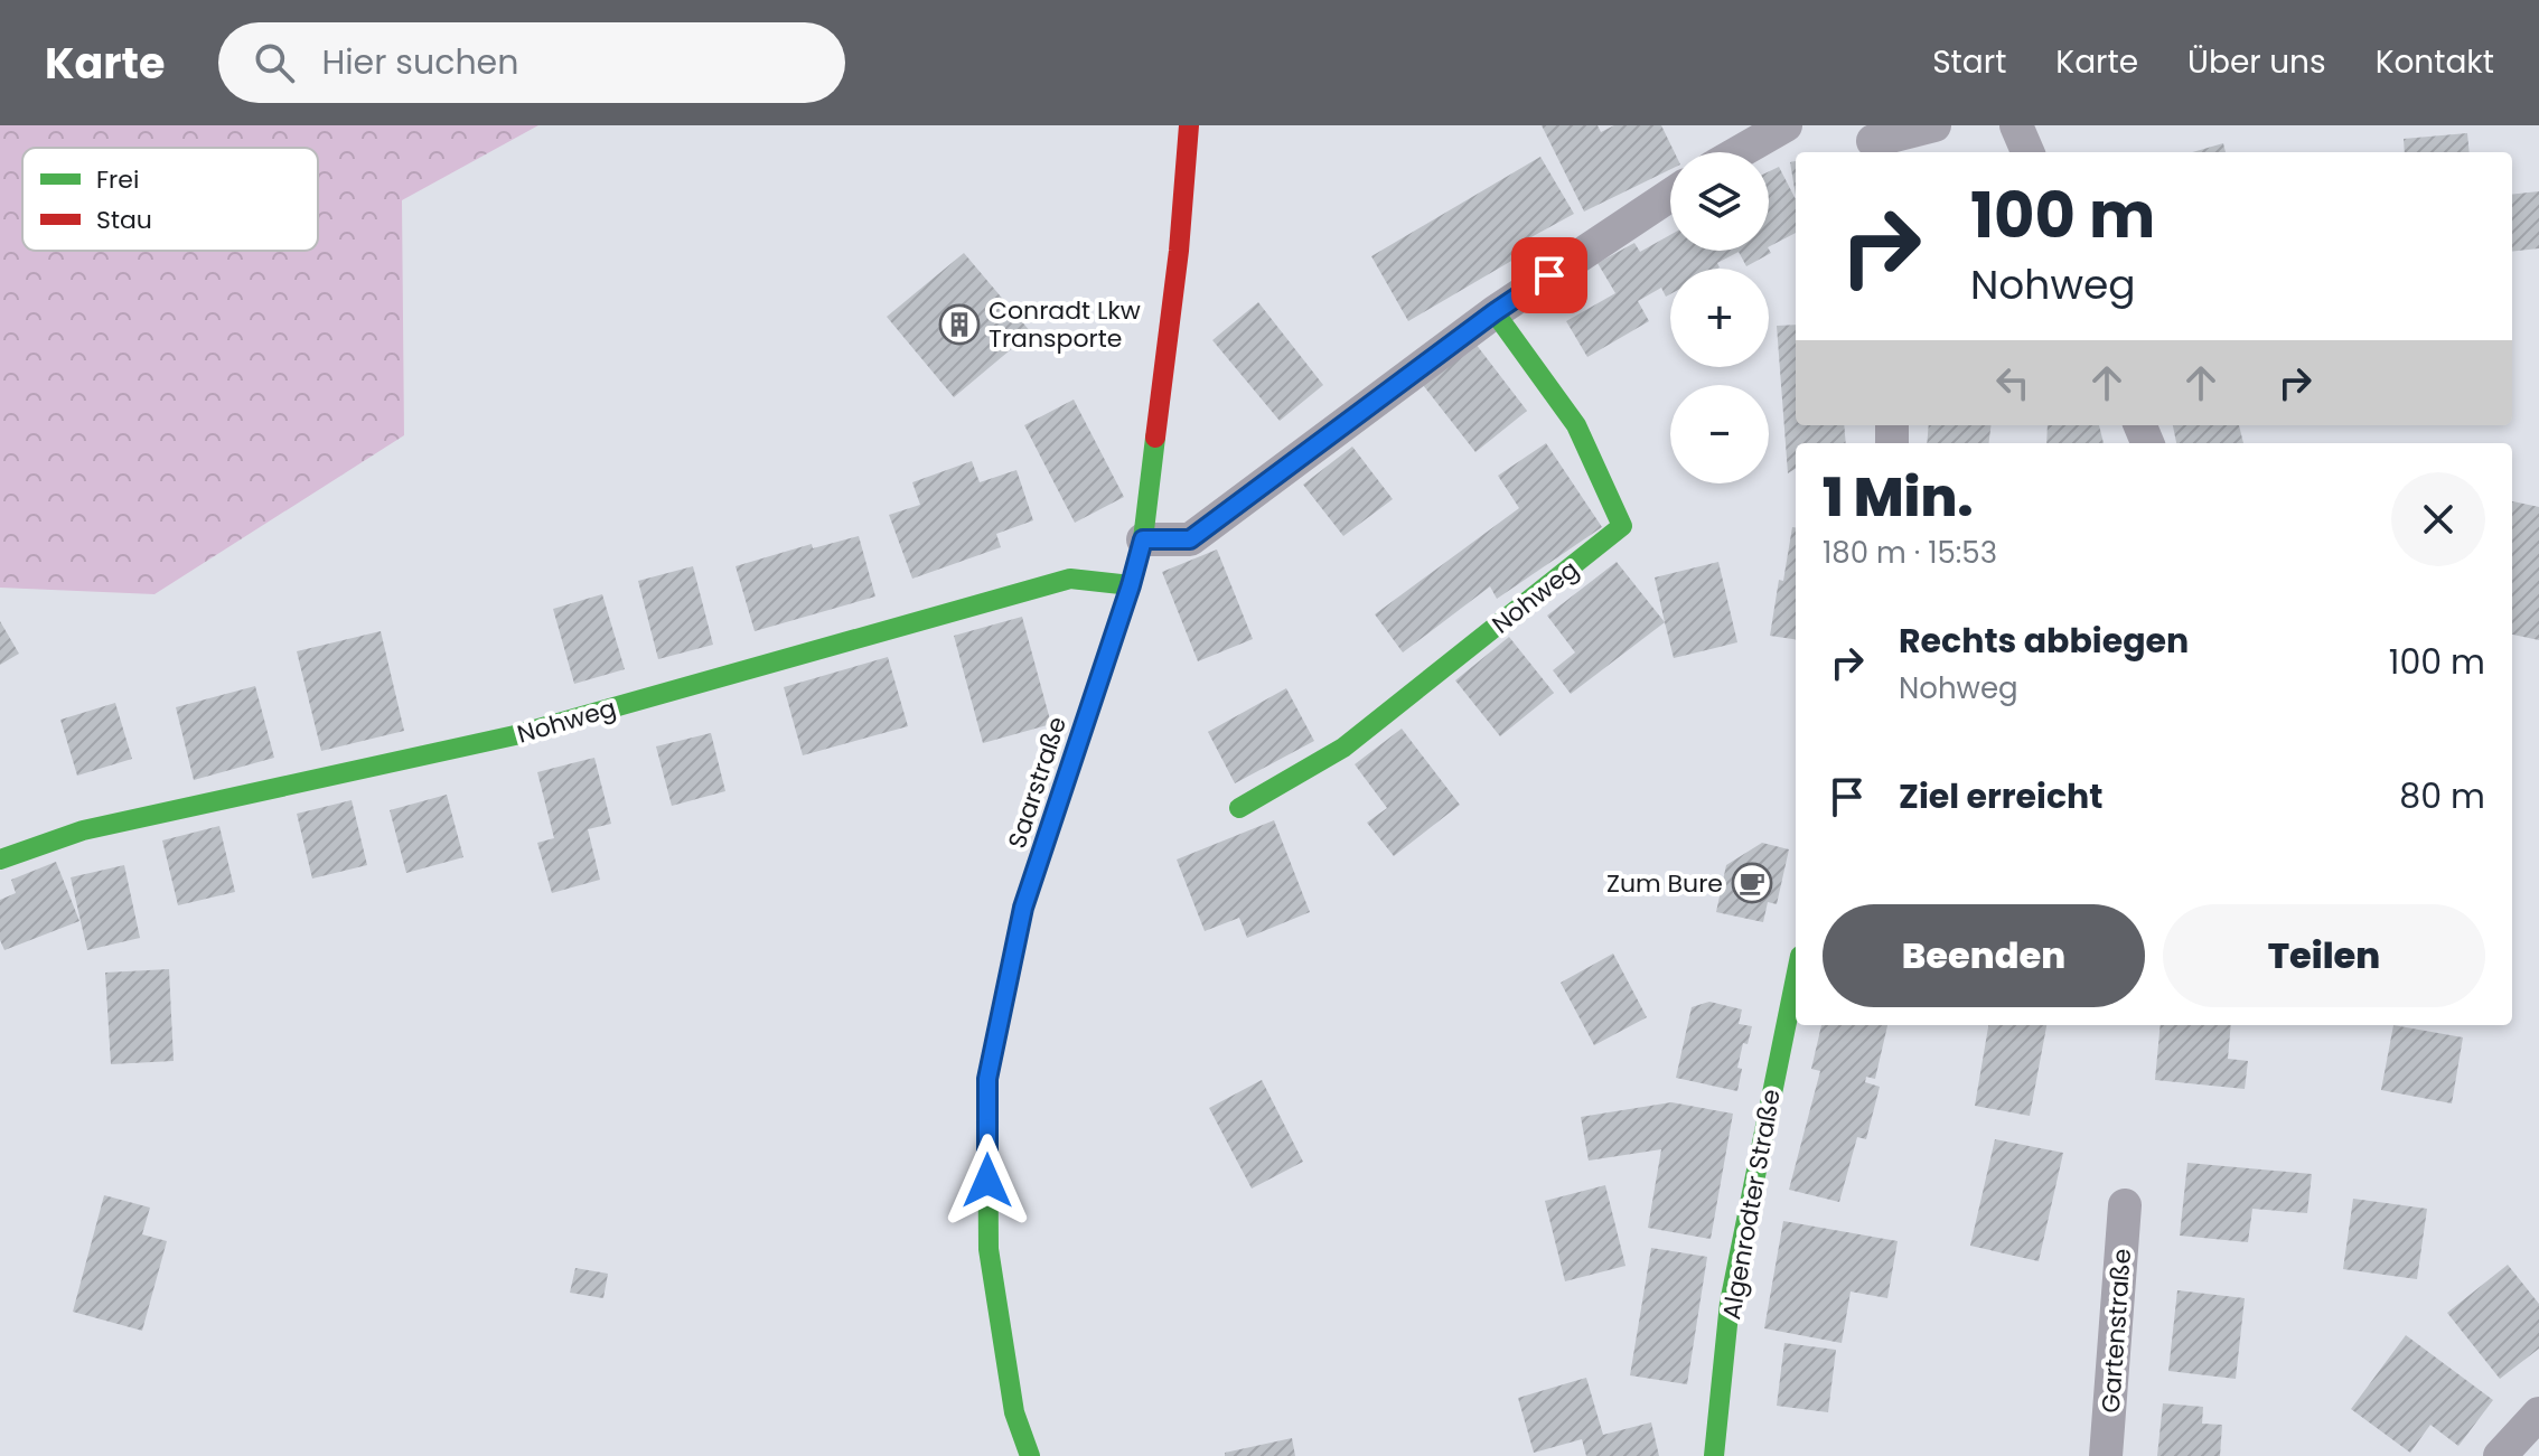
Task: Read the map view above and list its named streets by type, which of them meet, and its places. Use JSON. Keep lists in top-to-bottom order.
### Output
{
  "streets": {
    "street": [
      "Nohweg",
      "Saarstraße",
      "Algenrodter Straße",
      "Gartenstraße"
    ]
  },
  "crossings": [
    ["Nohweg", "Saarstraße"]
  ],
  "places": {
    "building": ["Conradt Lkw Transporte"],
    "cafe": ["Zum Bure"]
  },
  "legend": ["Frei", "Stau"],
  "page": {
    "header": "Karte",
    "search": "Hier suchen",
    "nav": [
      "Start",
      "Karte",
      "Über uns",
      "Kontakt"
    ],
    "map_buttons": ["+", "−"],
    "turn": ["100 m", "Nohweg"],
    "heading": ["1 Min.", "180 m · 15:53"],
    "list": [
      {
        "name": "Rechts abbiegen",
        "note": "Nohweg",
        "value": "100 m"
      },
      {
        "name": "Ziel erreicht",
        "value": "80 m"
      }
    ],
    "buttons": ["Beenden", "Teilen"]
  }
}
